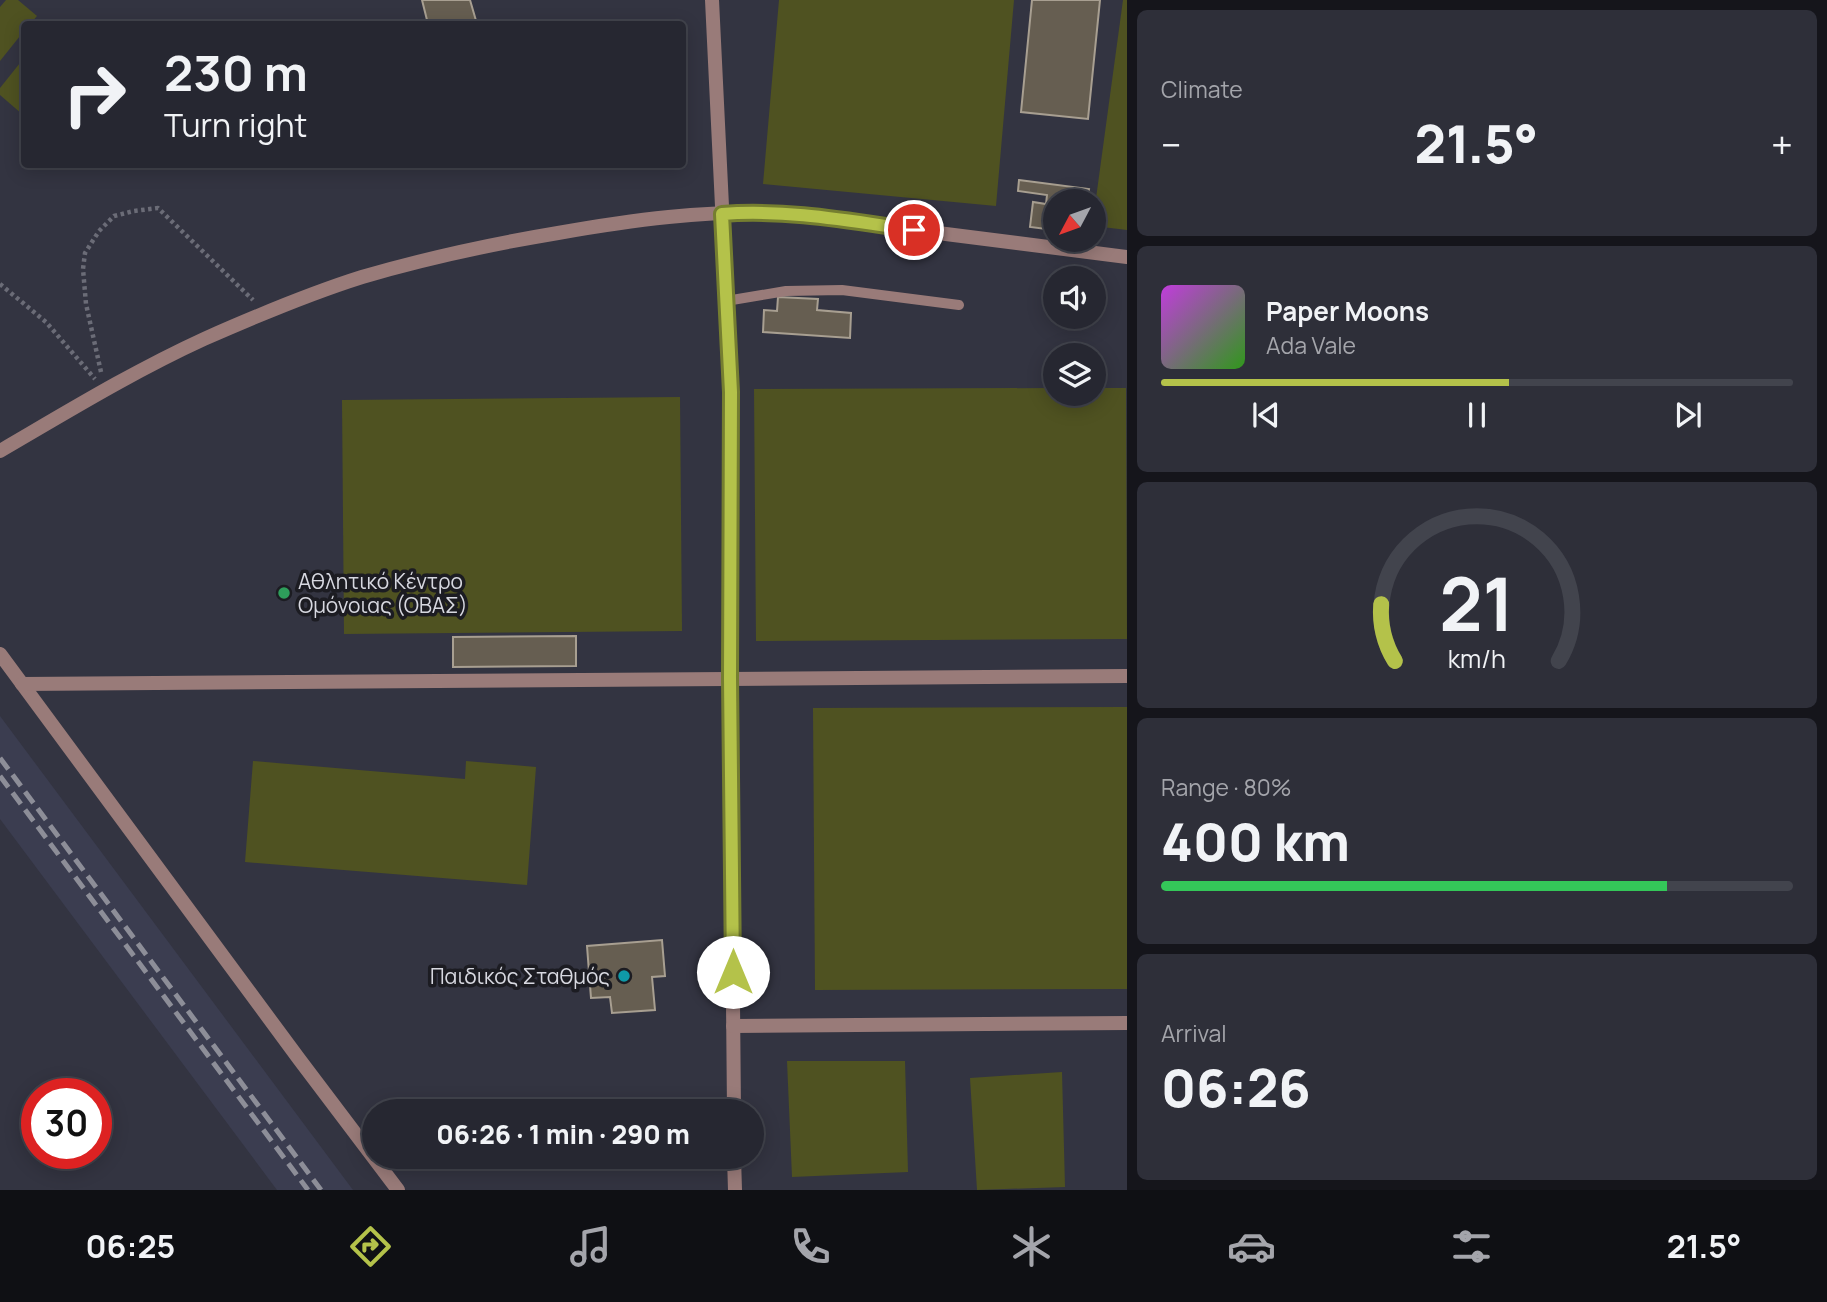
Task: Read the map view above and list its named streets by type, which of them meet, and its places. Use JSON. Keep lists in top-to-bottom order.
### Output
{
  "places": ["Αθλητικό Κέντρο Ομόνοιας (ΟΒΑΣ)", "Παιδικός Σταθμός"],
  "north": "bottom left",
  "page": {
    "tile": [
      "Climate",
      ["Range · 80%", "400 km"],
      ["Arrival", "06:26"]
    ],
    "turn": ["230 m", "Turn right"],
    "heat": ["−", "21.5°", "+"],
    "song": ["Paper Moons", "Ada Vale"],
    "limit": "30",
    "trip": "06:26 · 1 min · 290 m",
    "tabs": ["06:25", "21.5°"],
    "gauge": ["21", "km/h"]
  }
}
